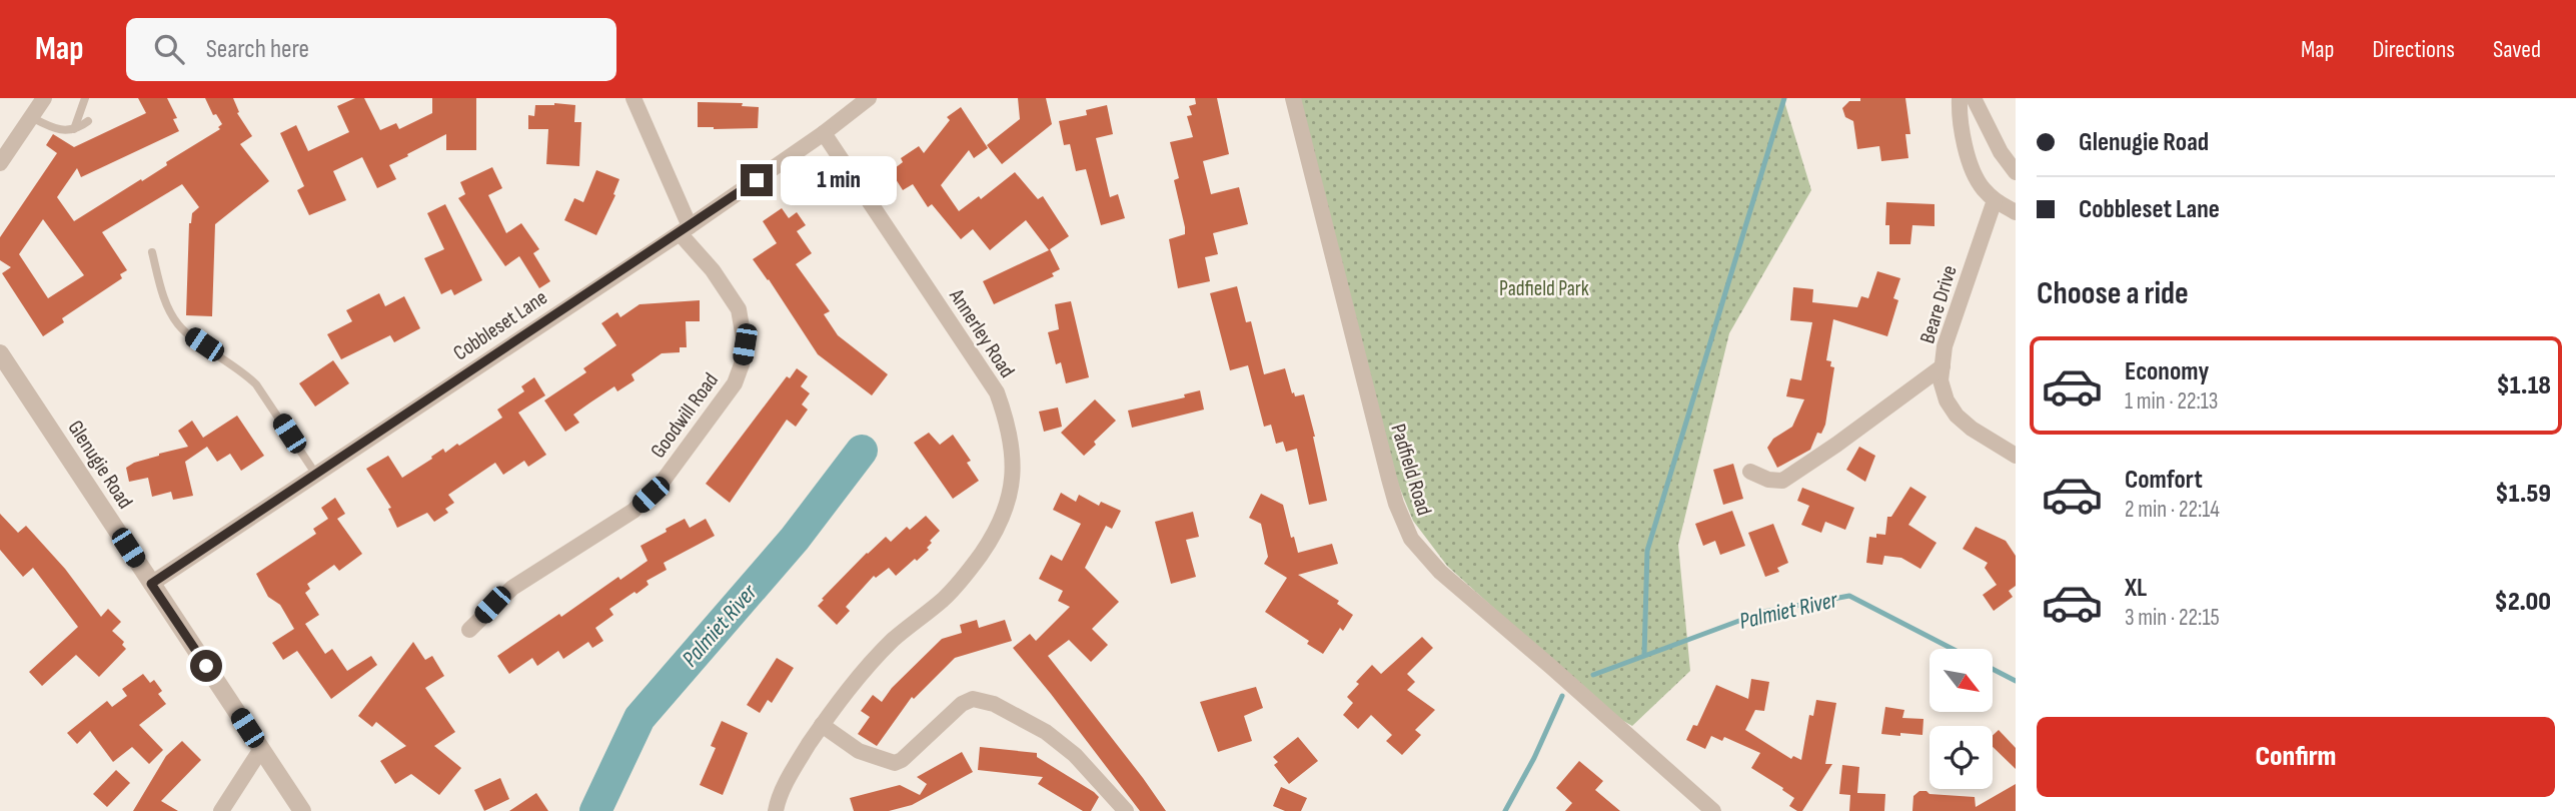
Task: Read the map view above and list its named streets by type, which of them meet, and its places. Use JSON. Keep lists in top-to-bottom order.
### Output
{
  "streets": {
    "street": [
      "Beare Drive",
      "Cobbleset Lane",
      "Annerley Road",
      "Goodwill Road",
      "Glenugie Road",
      "Padfield Road"
    ]
  },
  "crossings": [
    ["Cobbleset Lane", "Annerley Road"],
    ["Cobbleset Lane", "Goodwill Road"],
    ["Cobbleset Lane", "Glenugie Road"]
  ],
  "water": ["Palmiet River"],
  "parks": ["Padfield Park"],
  "north": "bottom right",
  "page": {
    "header": "Map",
    "search": "Search here",
    "nav": ["Map", "Directions", "Saved"],
    "banner": ["Glenugie Road", "Cobbleset Lane"],
    "bubble": "1 min",
    "heading": "Choose a ride",
    "list": [
      {
        "name": "Economy",
        "note": "1 min · 22:13",
        "value": "$1.18"
      },
      {
        "name": "Comfort",
        "note": "2 min · 22:14",
        "value": "$1.59"
      },
      {
        "name": "XL",
        "note": "3 min · 22:15",
        "value": "$2.00"
      }
    ],
    "buttons": "Confirm"
  }
}
